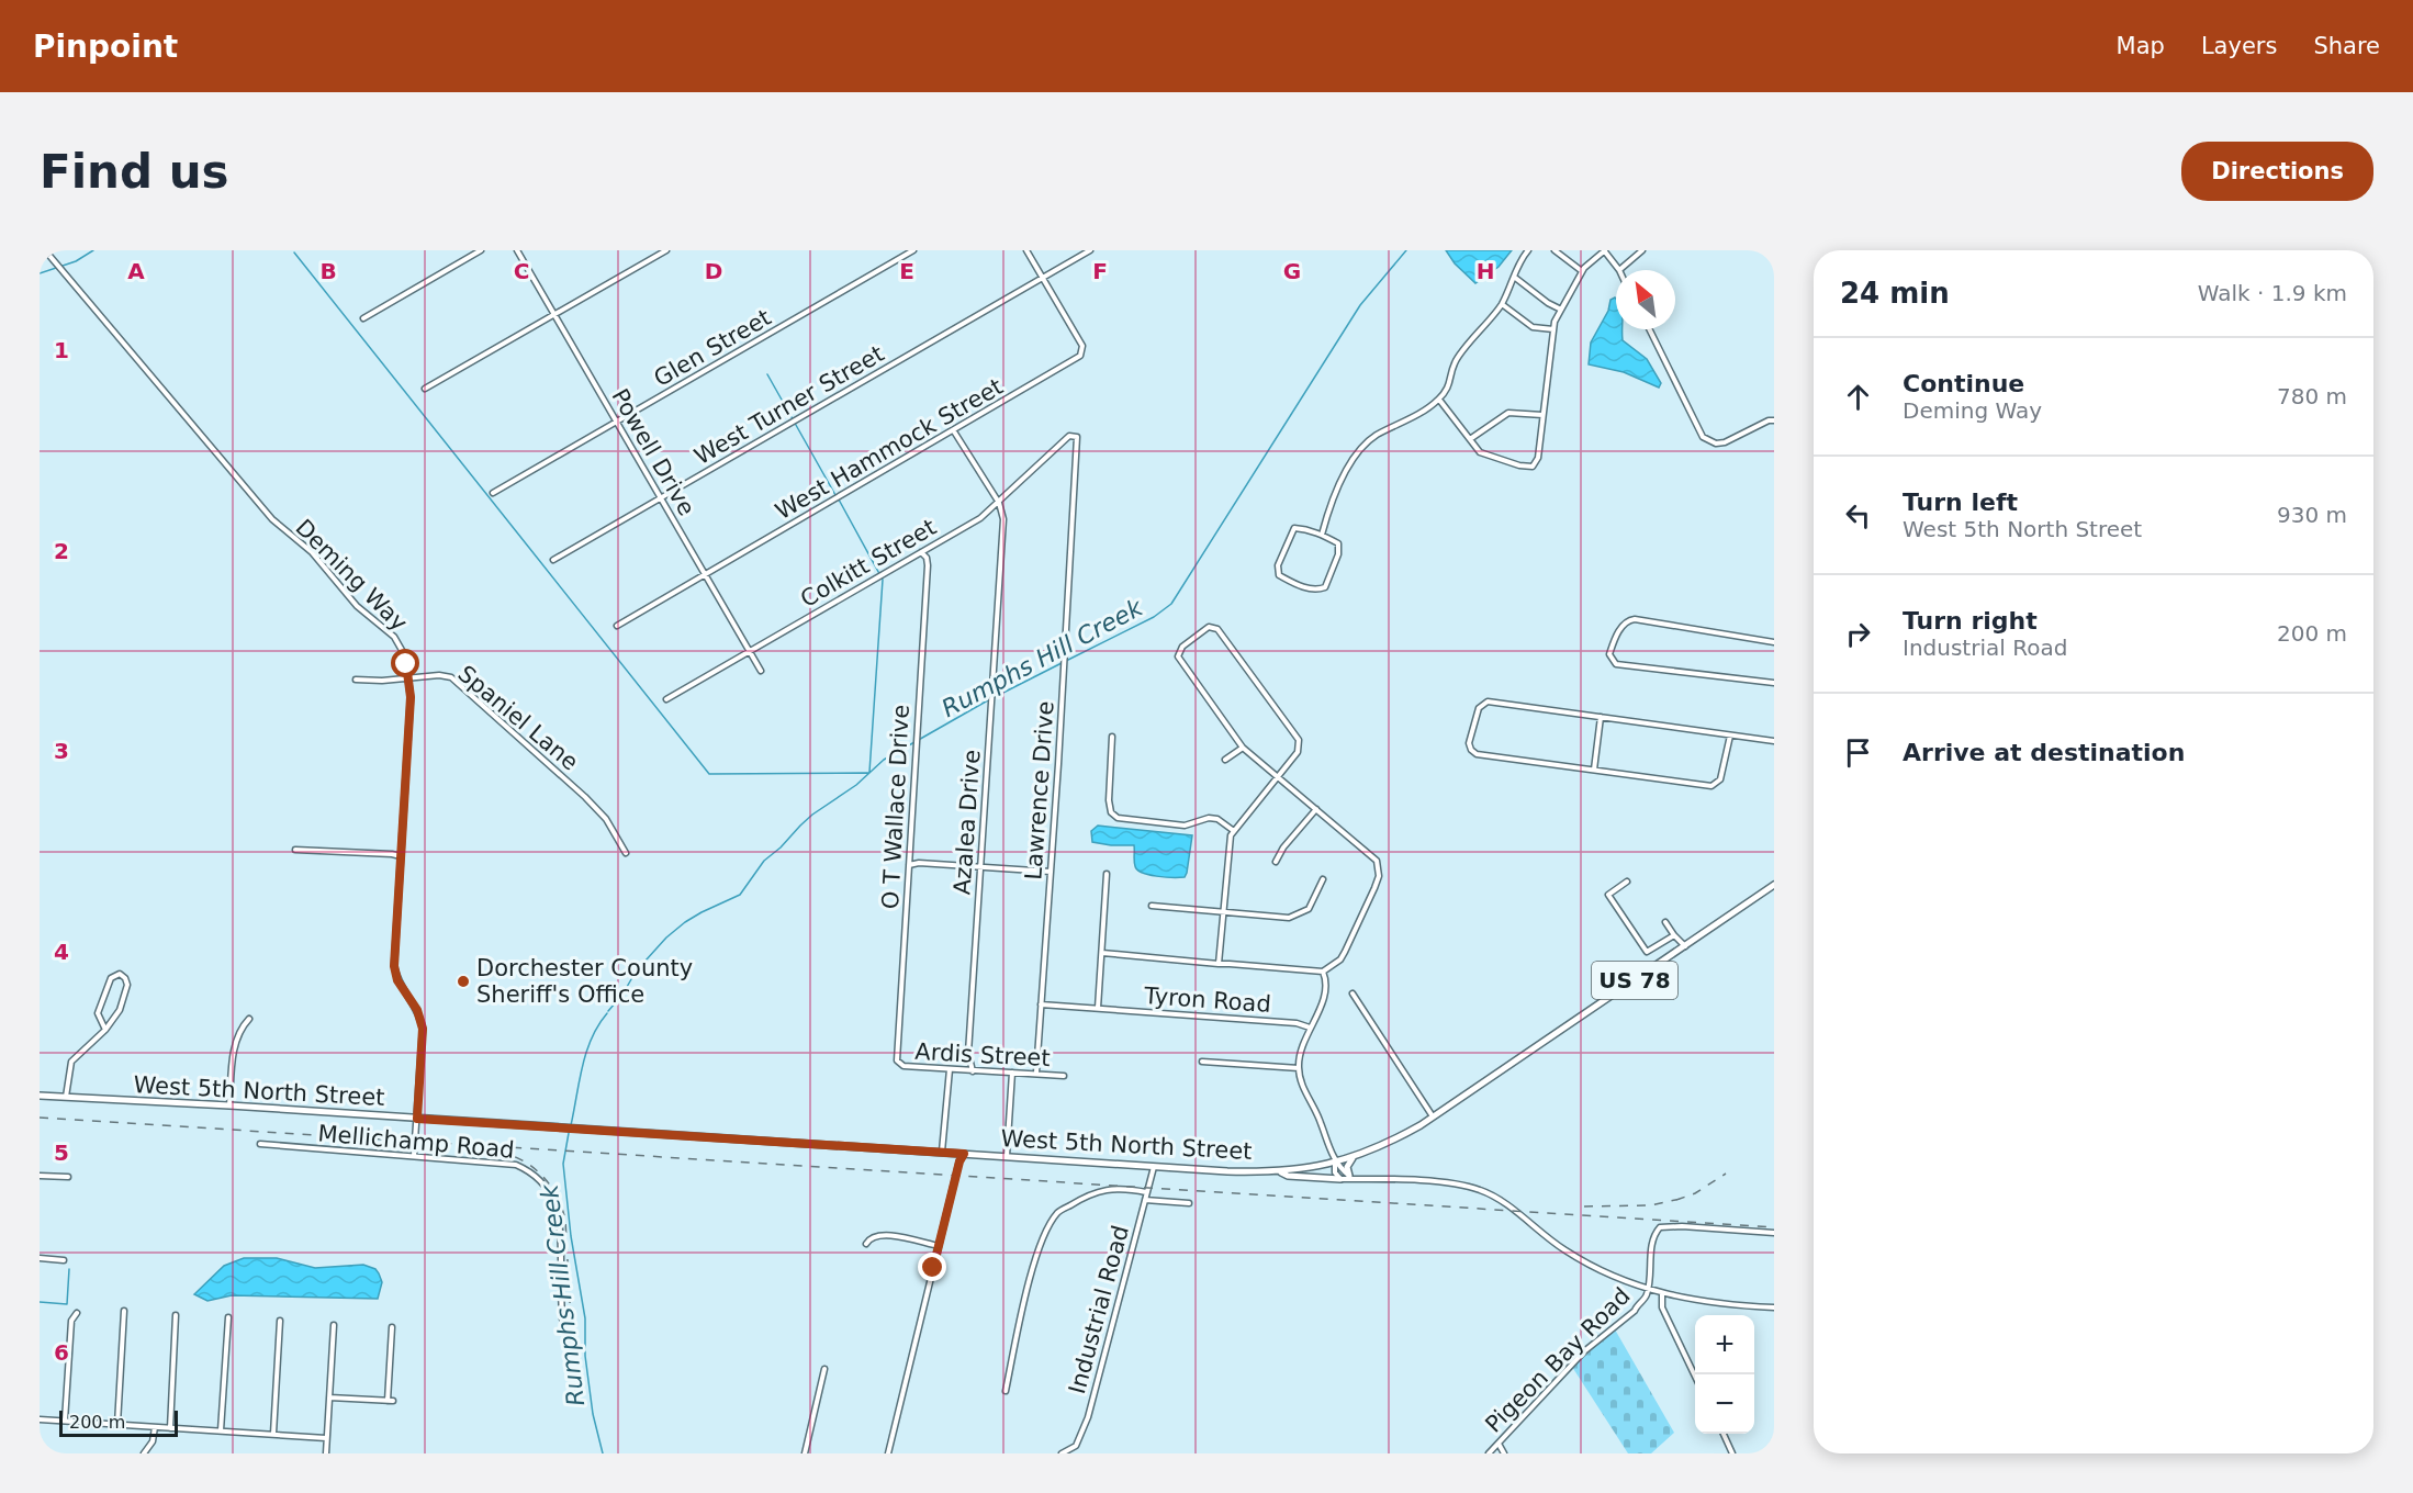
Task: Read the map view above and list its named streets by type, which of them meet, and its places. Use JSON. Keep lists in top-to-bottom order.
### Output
{
  "streets": {
    "main road": ["US 78", "West 5th North Street"],
    "street": [
      "Glen Street",
      "West Turner Street",
      "West Hammock Street",
      "Powell Drive",
      "Colkitt Street",
      "Deming Way",
      "Spaniel Lane",
      "Lawrence Drive",
      "O T Wallace Drive",
      "Azalea Drive",
      "Tyron Road",
      "Ardis Street",
      "Mellichamp Road",
      "Industrial Road",
      "Pigeon Bay Road"
    ]
  },
  "crossings": [
    ["Glen Street", "Powell Drive"],
    ["West Turner Street", "West Hammock Street"],
    ["West Turner Street", "Powell Drive"],
    ["West Hammock Street", "Powell Drive"],
    ["West Hammock Street", "Azalea Drive"],
    ["Powell Drive", "Colkitt Street"],
    ["Colkitt Street", "Lawrence Drive"],
    ["Colkitt Street", "O T Wallace Drive"],
    ["Colkitt Street", "Azalea Drive"],
    ["Deming Way", "Spaniel Lane"],
    ["Deming Way", "West 5th North Street"],
    ["Deming Way", "Mellichamp Road"],
    ["Lawrence Drive", "Tyron Road"],
    ["Lawrence Drive", "Ardis Street"],
    ["O T Wallace Drive", "Ardis Street"],
    ["Azalea Drive", "Ardis Street"],
    ["West 5th North Street", "Industrial Road"]
  ],
  "water": ["Rumphs Hill Creek"],
  "places": ["Dorchester County Sheriff's Office"],
  "scale_bar": "200 m",
  "north": "top left",
  "page": {
    "header": "Pinpoint",
    "nav": ["Map", "Layers", "Share"],
    "buttons": "Directions",
    "title": "Find us",
    "heading": ["24 min", "Walk · 1.9 km"],
    "list": [
      ["Continue", "Deming Way", "780 m"],
      ["Turn left", "West 5th North Street", "930 m"],
      ["Turn right", "Industrial Road", "200 m"],
      "Arrive at destination"
    ],
    "map_buttons": ["+", "−"],
    "scale": "200 m"
  },
  "grid": {
    "columns": [
      "A",
      "B",
      "C",
      "D",
      "E",
      "F",
      "G",
      "H"
    ],
    "rows": [
      "1",
      "2",
      "3",
      "4",
      "5",
      "6"
    ]
  }
}
